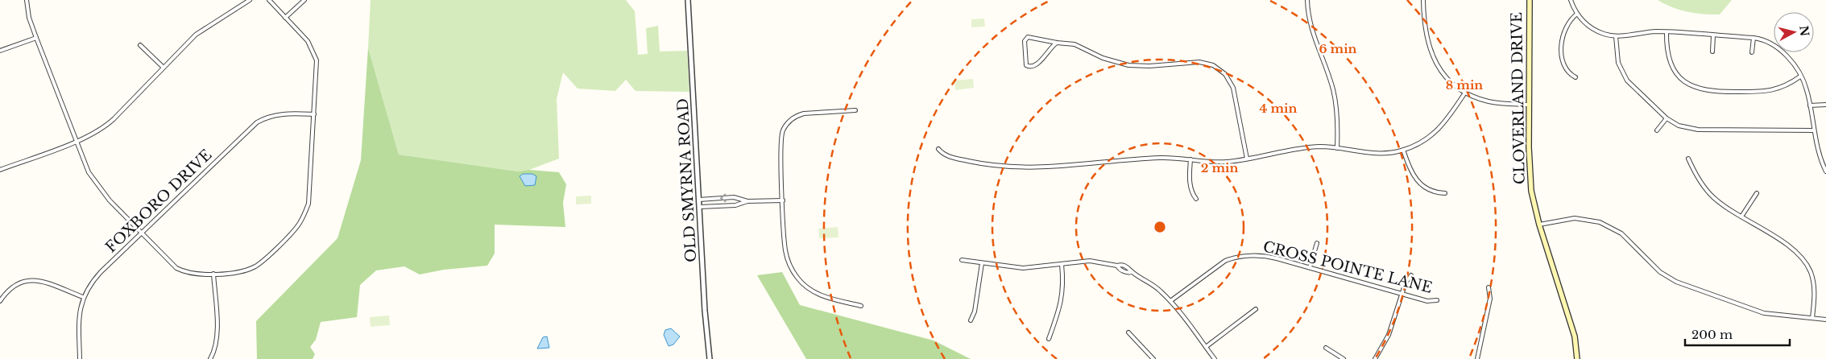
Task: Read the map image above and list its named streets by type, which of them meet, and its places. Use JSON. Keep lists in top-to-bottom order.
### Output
{
  "streets": {
    "main road": ["CLOVERLAND DRIVE"],
    "street": ["OLD SMYRNA ROAD", "FOXBORO DRIVE", "CROSS POINTE LANE"]
  },
  "scale_bar": "200 m",
  "north": "right",
  "rings": [
    "6 min",
    "8 min",
    "4 min",
    "2 min"
  ]
}
